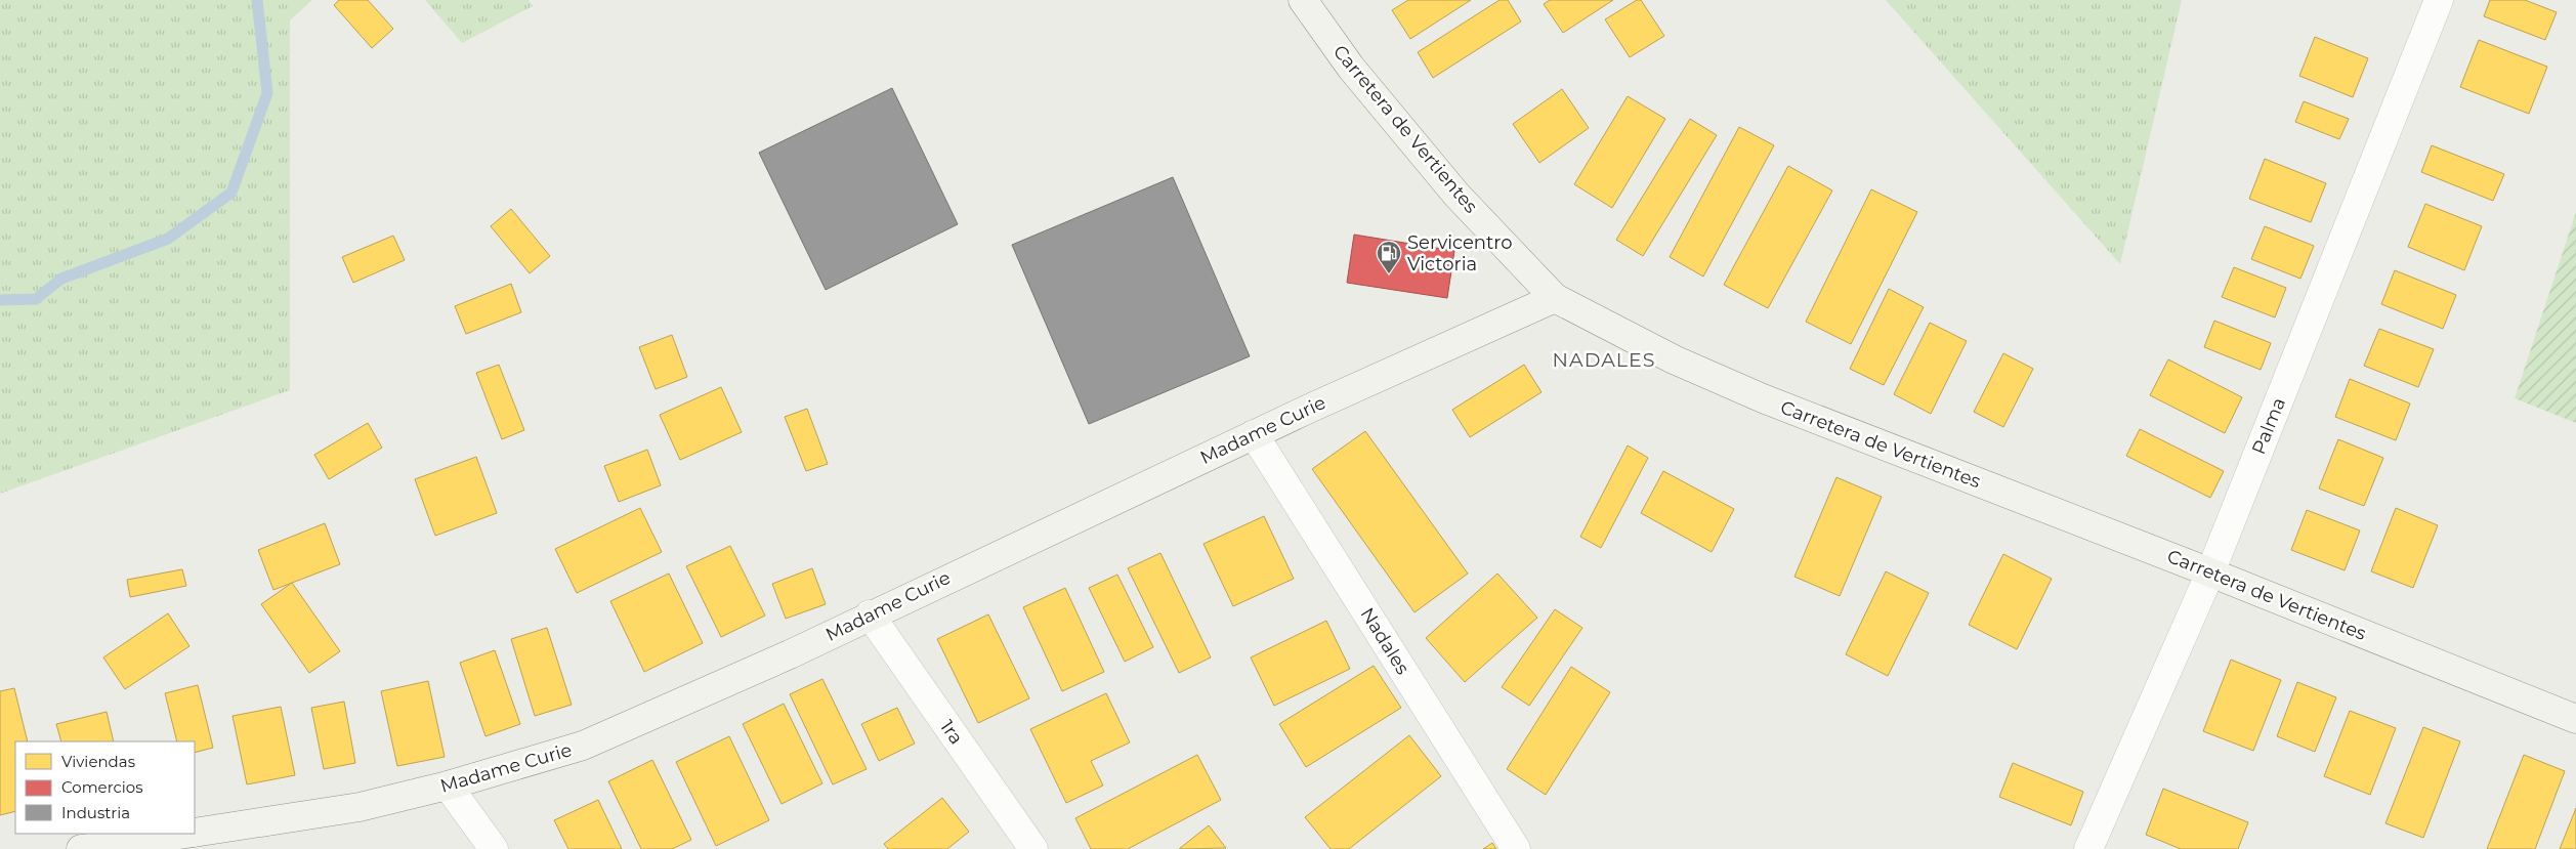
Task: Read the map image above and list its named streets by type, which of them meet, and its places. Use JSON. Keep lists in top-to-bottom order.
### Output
{
  "streets": {
    "main road": ["Carretera de Vertientes", "Madame Curie"],
    "street": ["Palma", "Nadales", "1ra"]
  },
  "crossings": [
    ["Carretera de Vertientes", "Palma"],
    ["Carretera de Vertientes", "Madame Curie"],
    ["Madame Curie", "Nadales"],
    ["Madame Curie", "1ra"]
  ],
  "districts": ["NADALES"],
  "places": {
    "fuel station": ["Servicentro Victoria"]
  },
  "legend": ["Viviendas", "Comercios", "Industria"]
}
